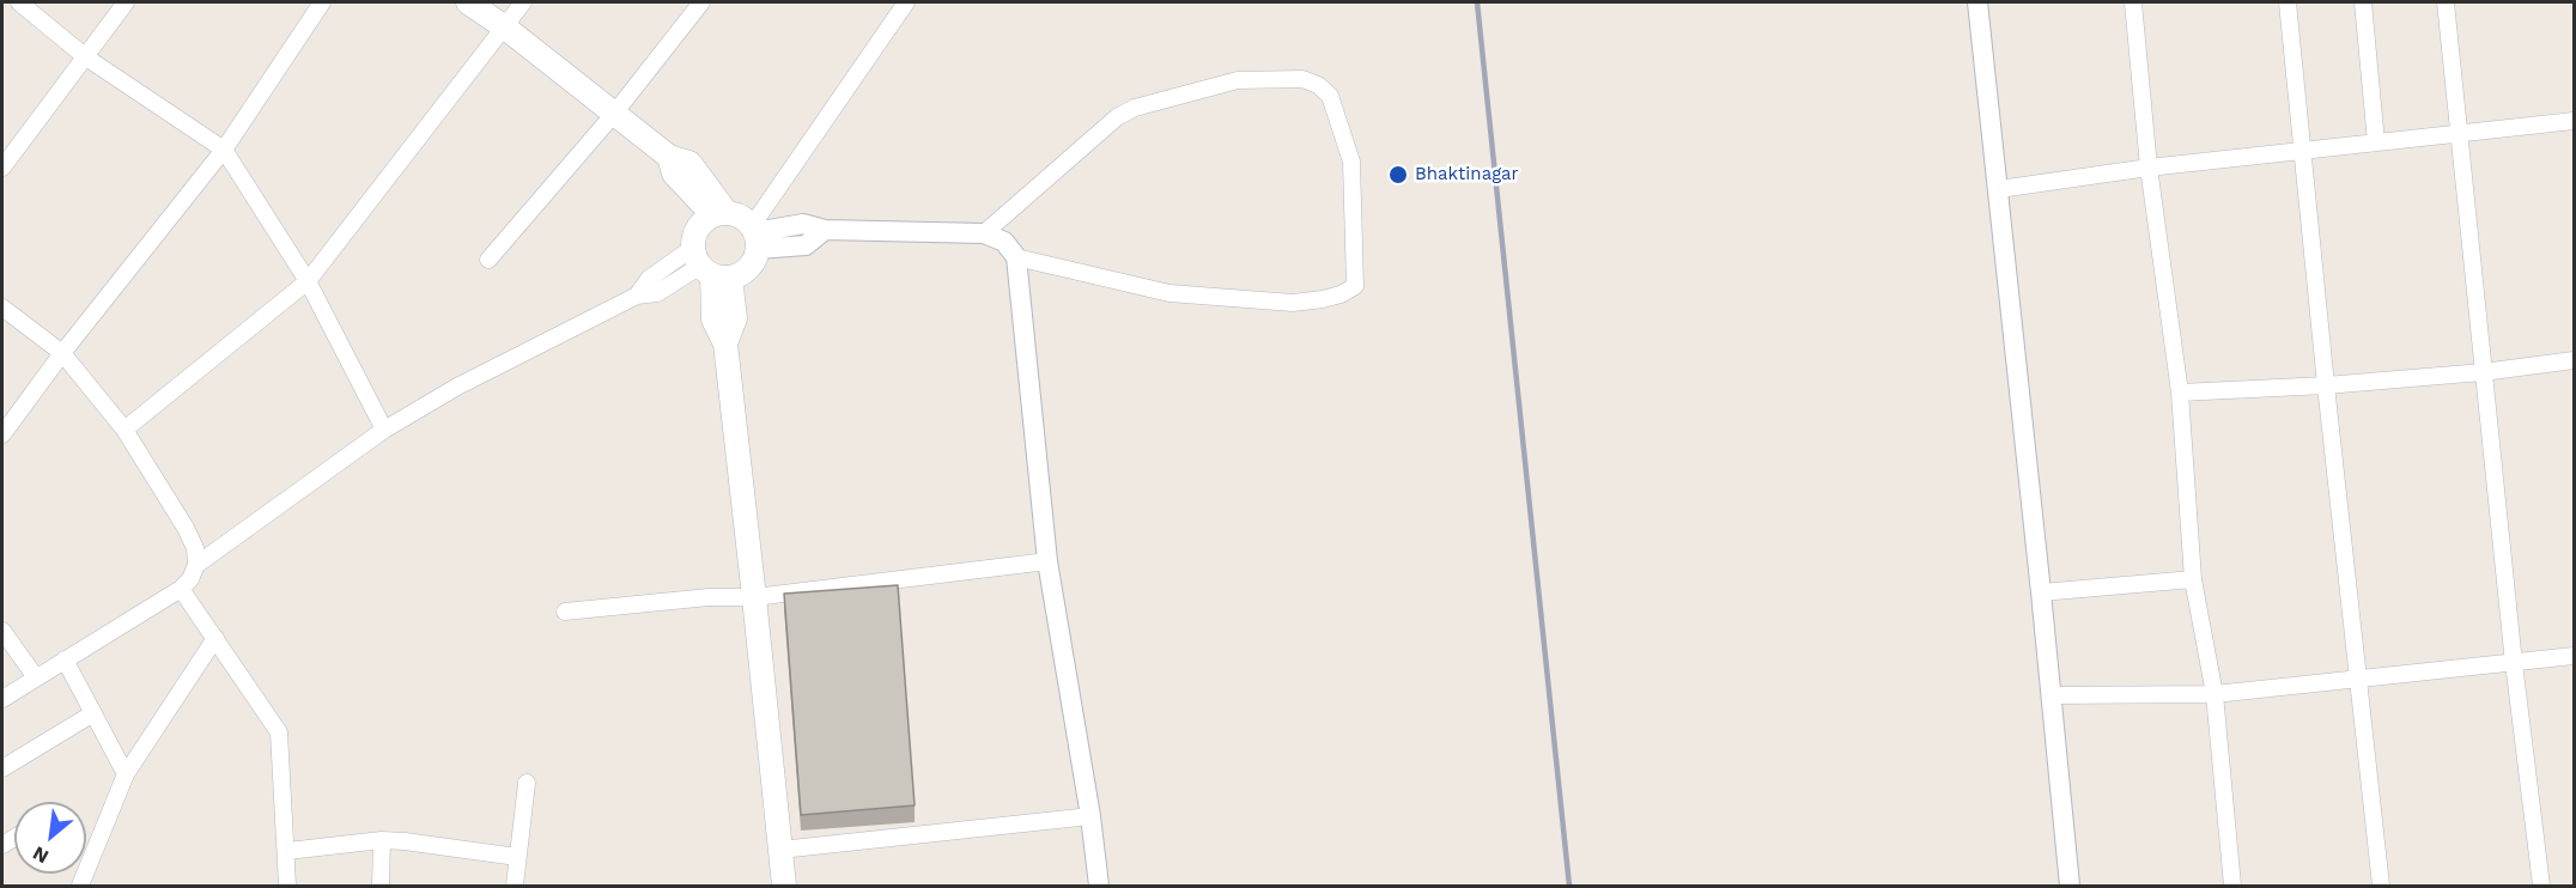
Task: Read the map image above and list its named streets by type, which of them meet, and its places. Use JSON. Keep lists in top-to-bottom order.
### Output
{
  "places": ["Bhaktinagar"],
  "north": "bottom left"
}
